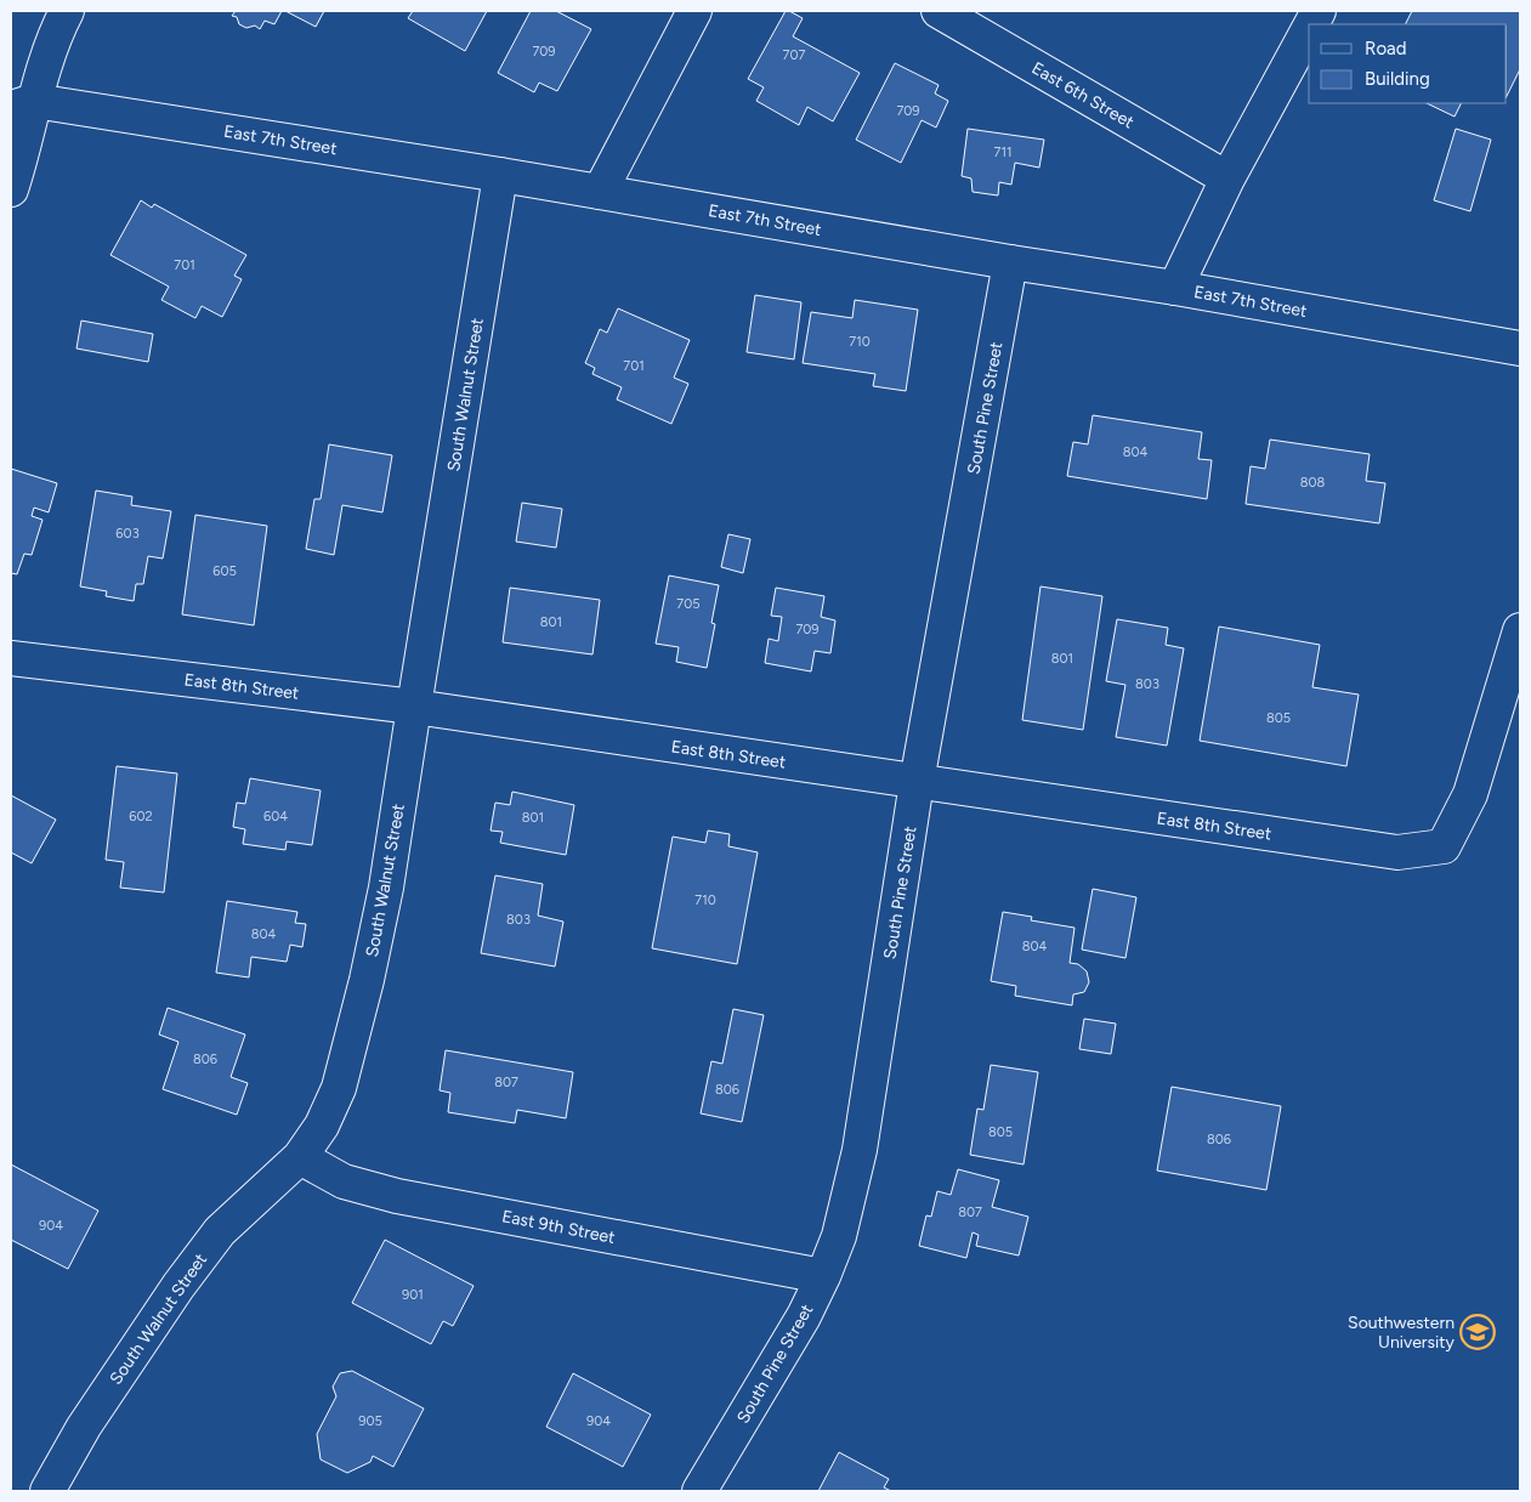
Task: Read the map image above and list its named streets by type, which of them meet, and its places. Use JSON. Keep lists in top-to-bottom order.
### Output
{
  "streets": {
    "street": [
      "East 6th Street",
      "East 7th Street",
      "South Walnut Street",
      "South Pine Street",
      "East 8th Street",
      "East 9th Street"
    ]
  },
  "crossings": [
    ["East 7th Street", "South Walnut Street"],
    ["East 7th Street", "South Pine Street"],
    ["South Walnut Street", "East 8th Street"],
    ["South Walnut Street", "East 9th Street"],
    ["South Pine Street", "East 8th Street"],
    ["South Pine Street", "East 9th Street"]
  ],
  "places": {
    "school or university": ["Southwestern University"]
  },
  "house_numbers": [
    "709",
    "707",
    "709",
    "711",
    "701",
    "710",
    "701",
    "804",
    "808",
    "603",
    "605",
    "705",
    "801",
    "709",
    "801",
    "803",
    "805",
    "602",
    "604",
    "801",
    "710",
    "803",
    "804",
    "804",
    "806",
    "807",
    "806",
    "805",
    "806",
    "807",
    "904",
    "901",
    "905",
    "904"
  ],
  "legend": ["Road", "Building"]
}
